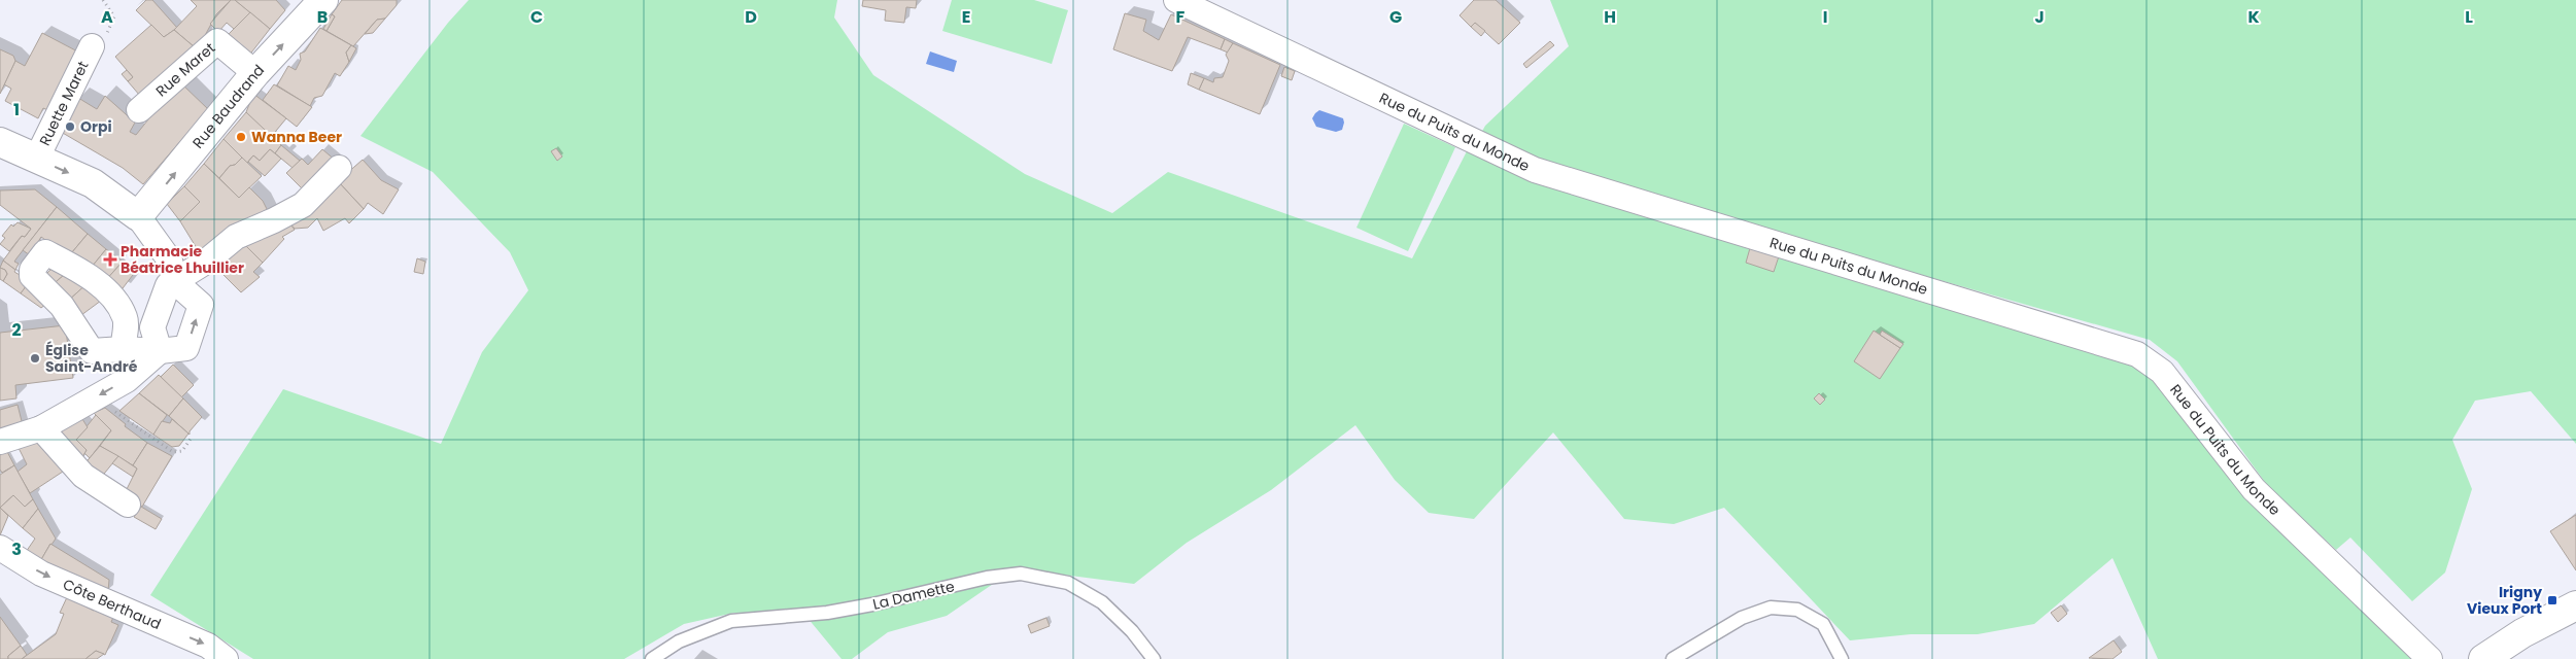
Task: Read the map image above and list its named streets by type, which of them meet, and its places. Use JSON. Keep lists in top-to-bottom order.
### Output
{
  "streets": {
    "street": [
      "Rue Maret",
      "Ruette Maret",
      "Rue Baudrand",
      "Rue du Puits du Monde",
      "Côte Berthaud"
    ],
    "lane": ["La Damette"]
  },
  "crossings": [
    ["Rue Maret", "Rue Baudrand"]
  ],
  "places": {
    "other": ["Orpi", "Wanna Beer", "Église Saint-André"],
    "health": ["Pharmacie Béatrice Lhuillier"],
    "transit": ["Irigny Vieux Port"]
  },
  "grid": {
    "columns": [
      "A",
      "B",
      "C",
      "D",
      "E",
      "F",
      "G",
      "H",
      "I",
      "J",
      "K",
      "L"
    ],
    "rows": ["1", "2", "3"]
  }
}
